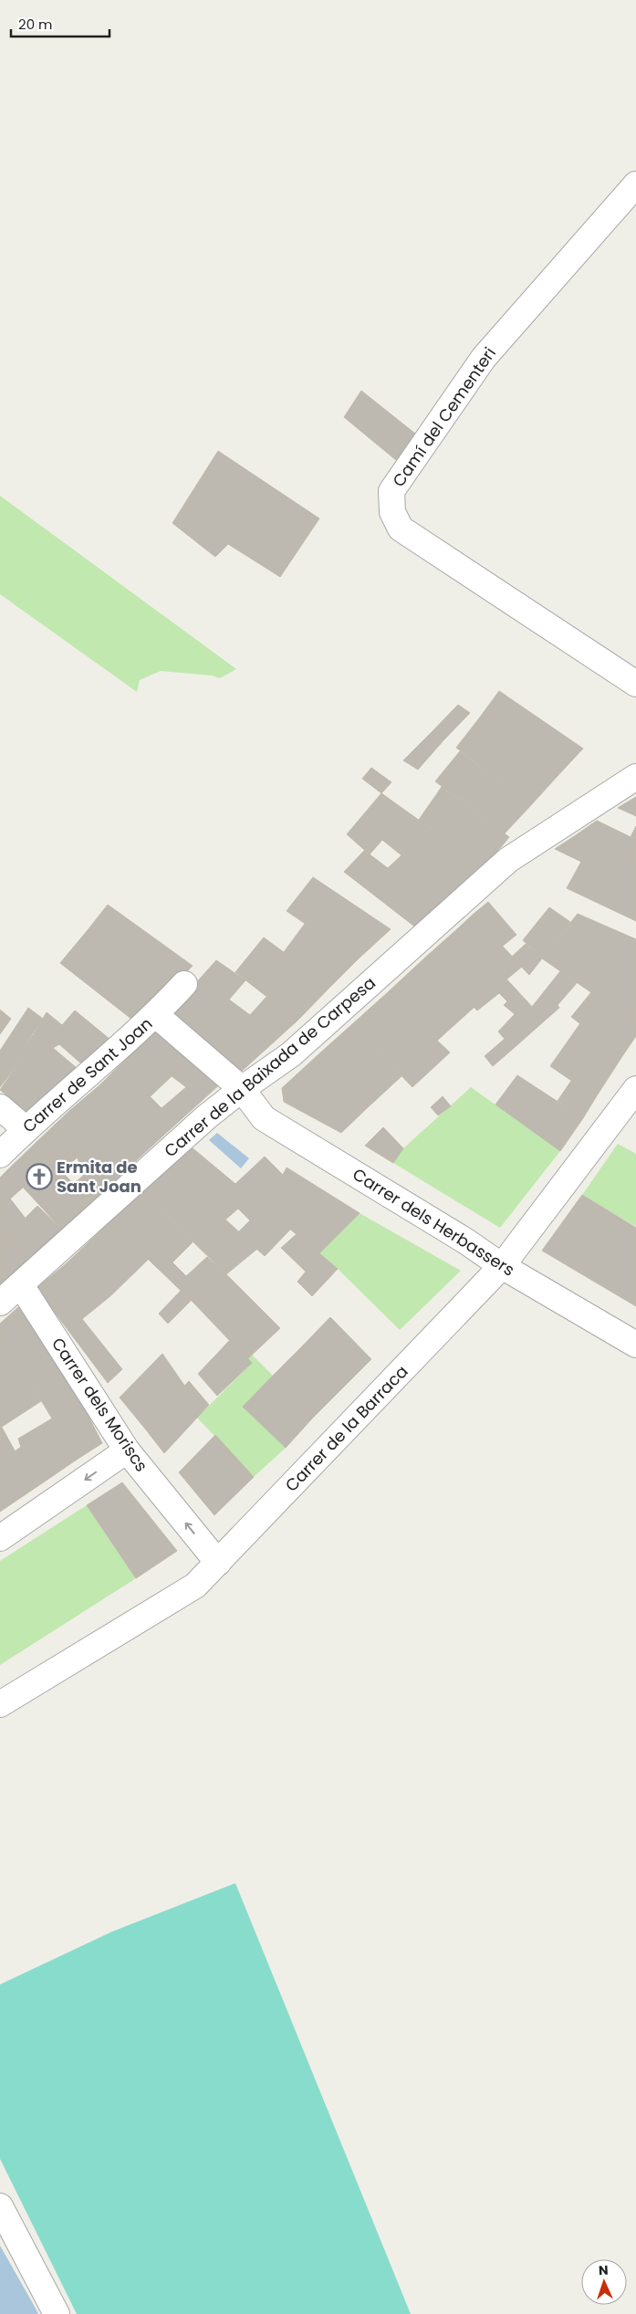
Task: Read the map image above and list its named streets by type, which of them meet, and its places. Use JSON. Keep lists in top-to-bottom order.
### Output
{
  "streets": {
    "street": [
      "Camí del Cementeri",
      "Carrer de la Baixada de Carpesa",
      "Carrer de Sant Joan",
      "Carrer dels Herbassers",
      "Carrer dels Moriscs",
      "Carrer de la Barraca"
    ]
  },
  "crossings": [
    ["Carrer de la Baixada de Carpesa", "Carrer dels Herbassers"],
    ["Carrer de la Baixada de Carpesa", "Carrer dels Moriscs"],
    ["Carrer de Sant Joan", "Carrer dels Herbassers"],
    ["Carrer dels Herbassers", "Carrer de la Barraca"],
    ["Carrer dels Moriscs", "Carrer de la Barraca"]
  ],
  "one_way": ["Carrer dels Moriscs"],
  "places": {
    "church": ["Ermita de Sant Joan"]
  },
  "scale_bar": "20 m",
  "north": "top"
}
